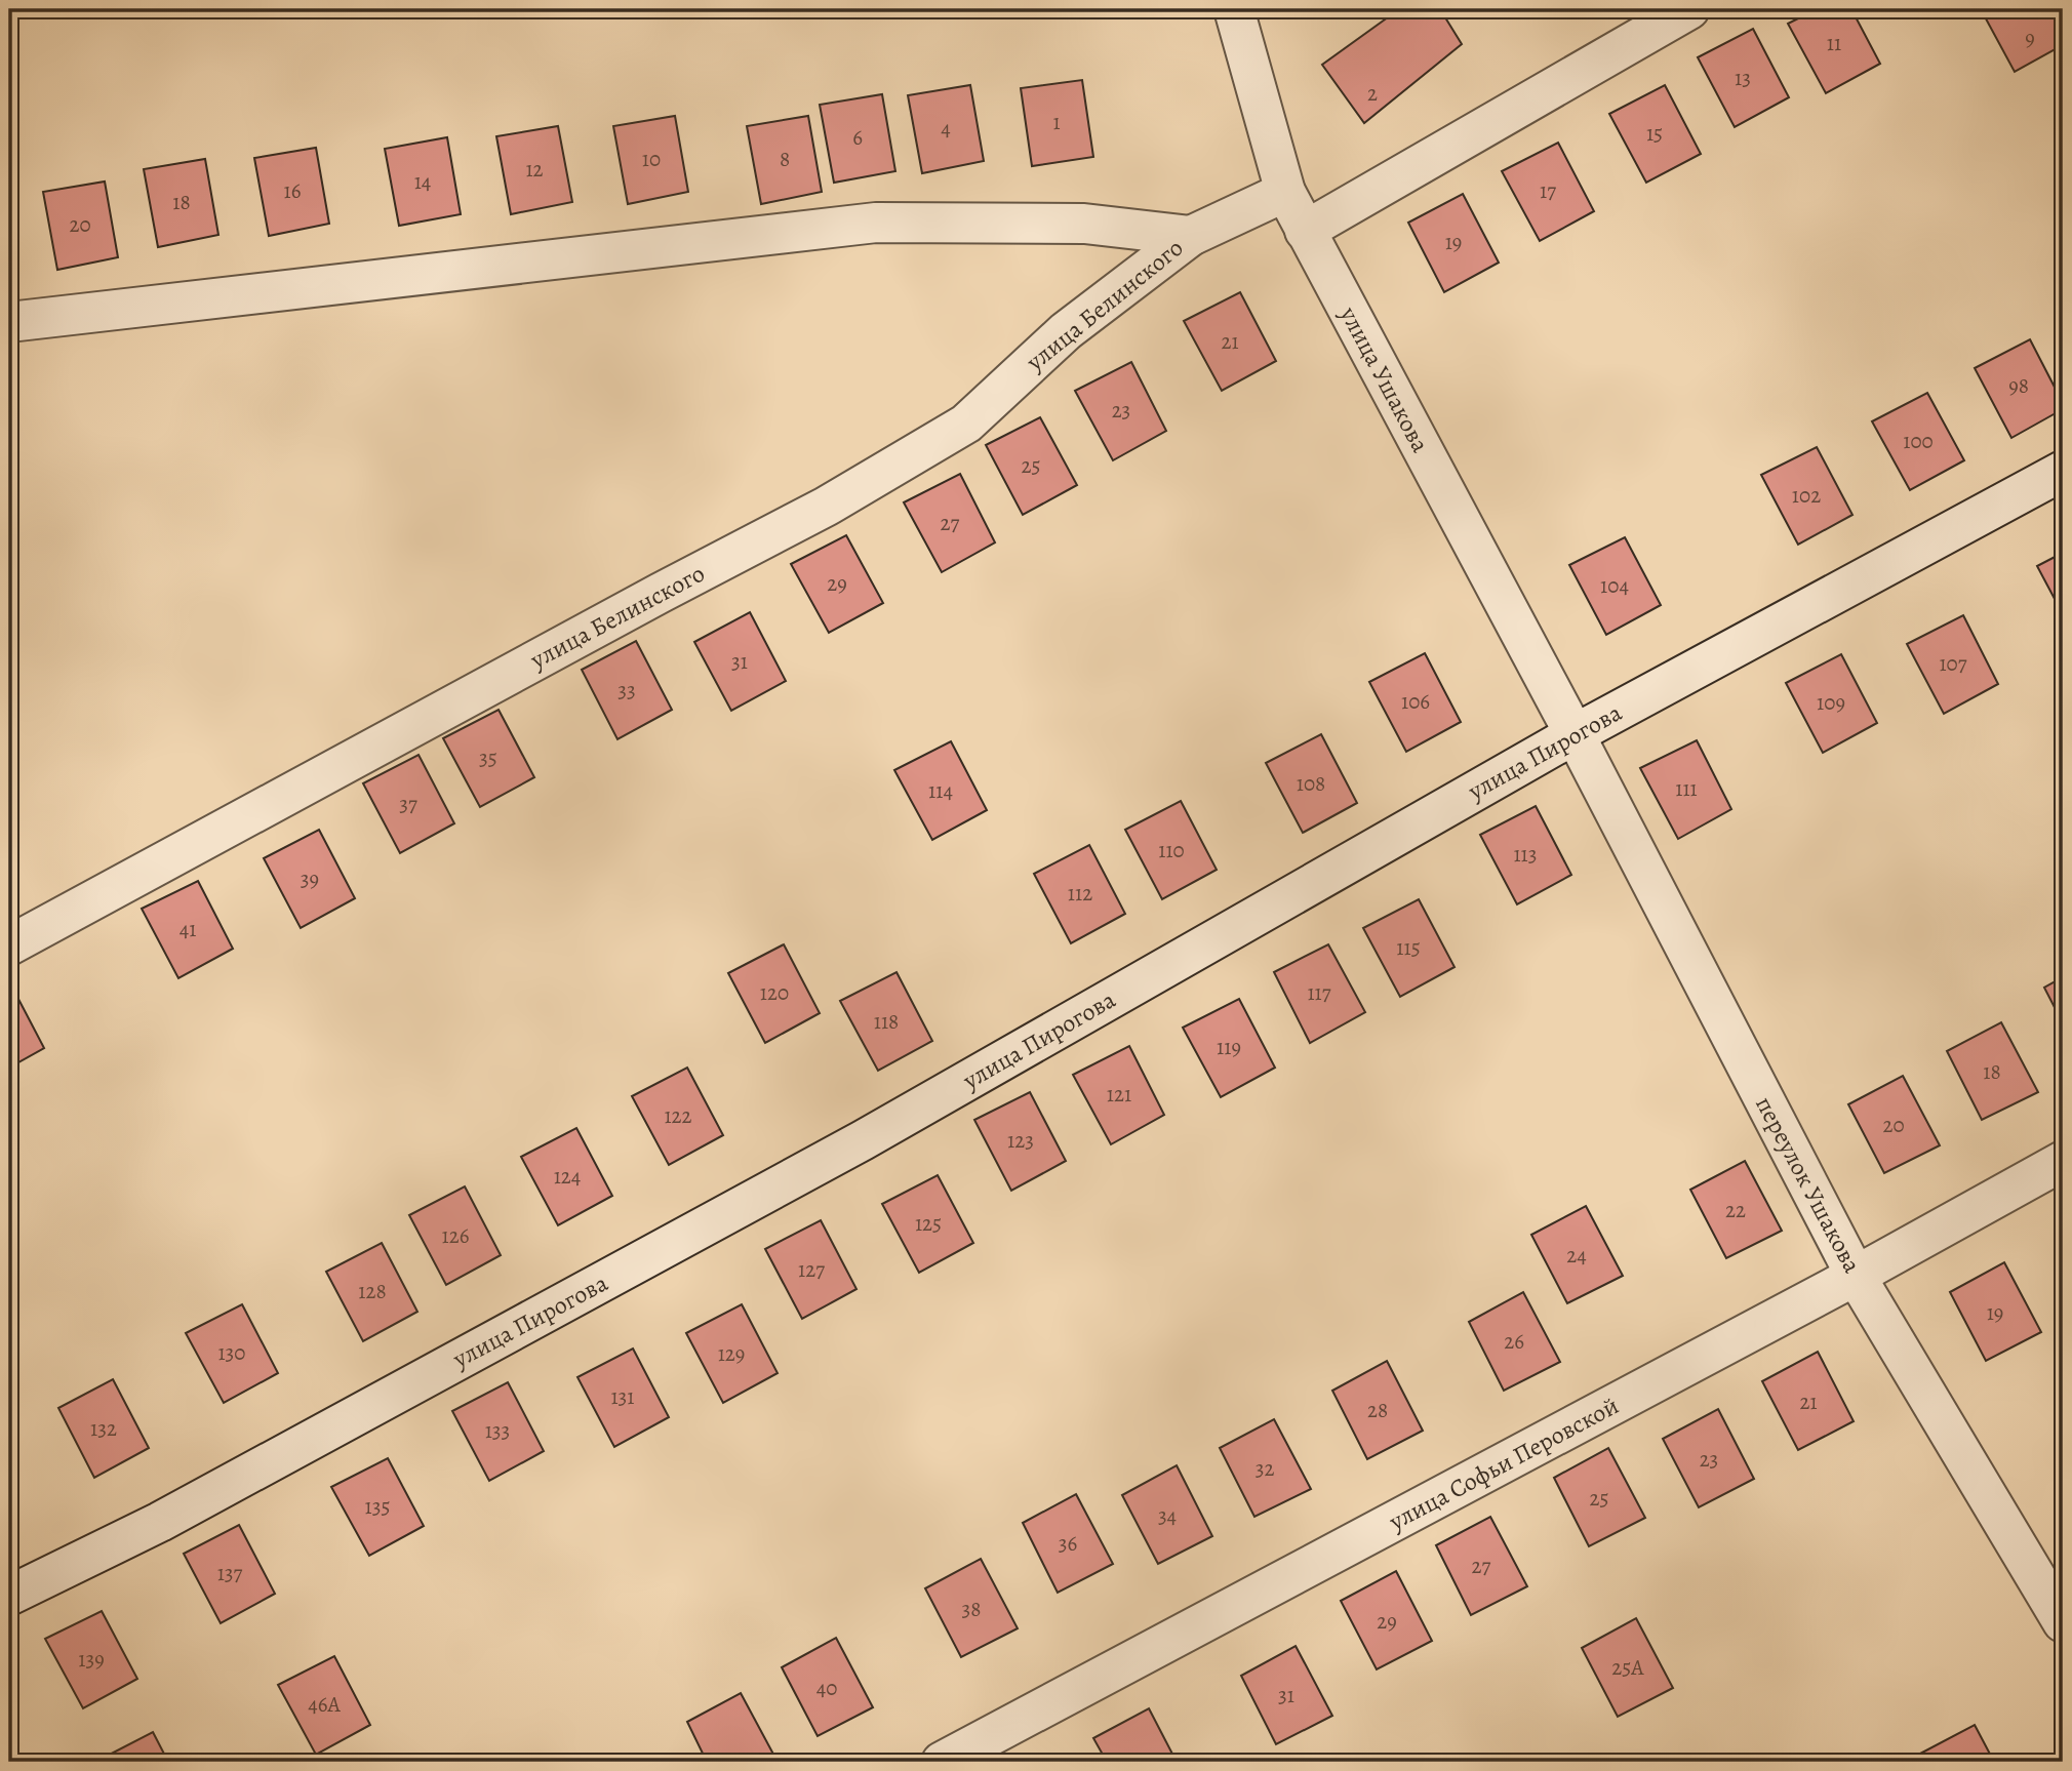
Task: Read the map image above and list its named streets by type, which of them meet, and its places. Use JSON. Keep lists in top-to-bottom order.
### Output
{
  "streets": {
    "street": [
      "улица Белинского",
      "улица Ушакова",
      "улица Пирогова",
      "переулок Ушакова",
      "улица Софьи Перовской"
    ]
  },
  "crossings": [
    ["улица Белинского", "улица Ушакова"],
    ["улица Ушакова", "улица Пирогова"],
    ["улица Ушакова", "переулок Ушакова"],
    ["улица Пирогова", "переулок Ушакова"],
    ["переулок Ушакова", "улица Софьи Перовской"]
  ],
  "house_numbers": [
    "9",
    "11",
    "13",
    "2",
    "1",
    "4",
    "15",
    "6",
    "10",
    "8",
    "12",
    "14",
    "16",
    "17",
    "18",
    "20",
    "19",
    "21",
    "98",
    "23",
    "100",
    "25",
    "102",
    "27",
    "29",
    "104",
    "31",
    "107",
    "33",
    "106",
    "109",
    "35",
    "108",
    "111",
    "114",
    "37",
    "110",
    "113",
    "39",
    "112",
    "41",
    "115",
    "120",
    "117",
    "118",
    "119",
    "18",
    "121",
    "122",
    "20",
    "123",
    "124",
    "22",
    "125",
    "126",
    "24",
    "127",
    "128",
    "19",
    "26",
    "130",
    "129",
    "131",
    "21",
    "28",
    "132",
    "133",
    "23",
    "32",
    "25",
    "135",
    "34",
    "36",
    "27",
    "137",
    "38",
    "29",
    "139",
    "25А",
    "40",
    "31",
    "46А"
  ]
}
